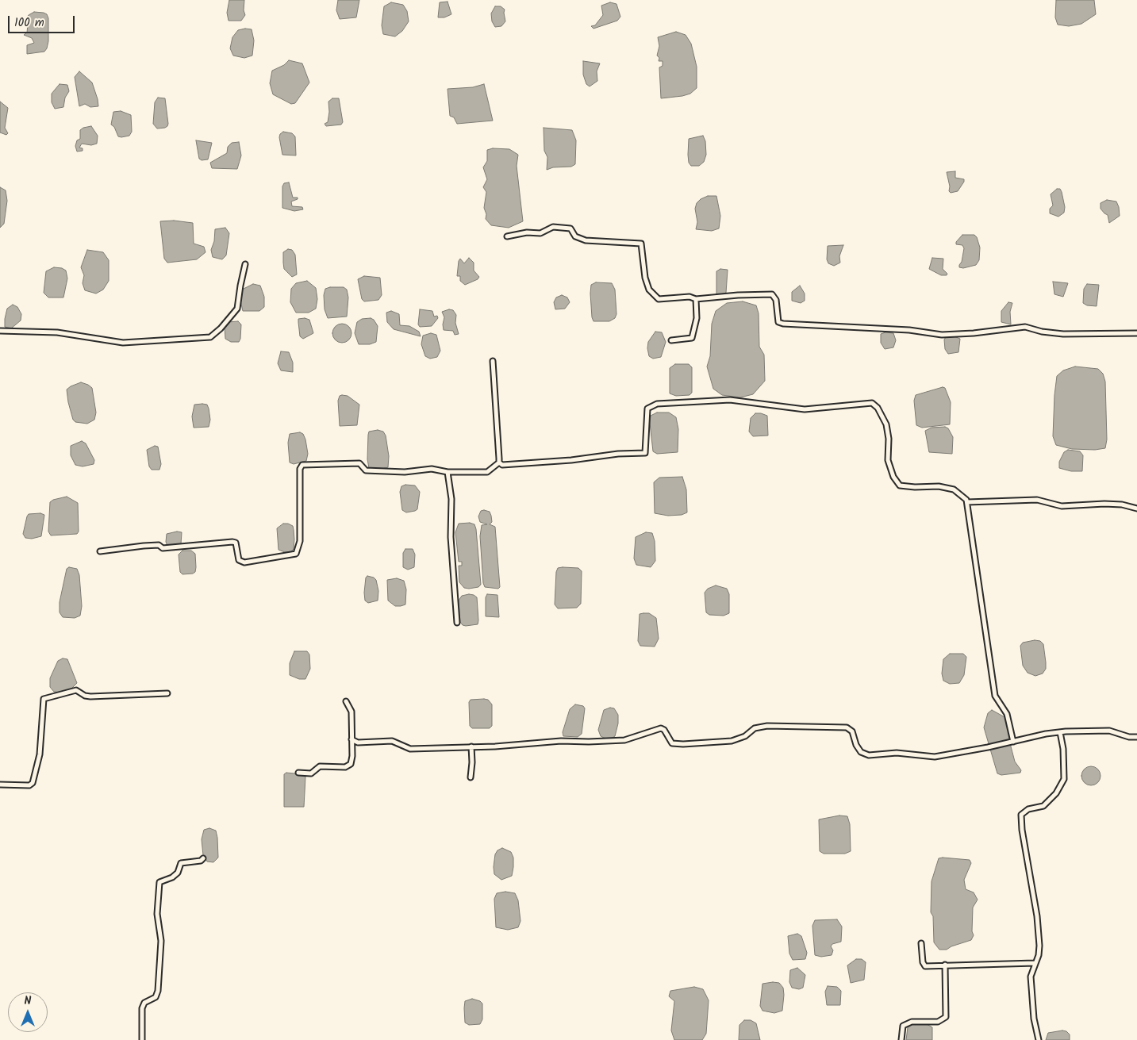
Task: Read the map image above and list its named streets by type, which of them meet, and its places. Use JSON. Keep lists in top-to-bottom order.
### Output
{
  "scale_bar": "100 m",
  "north": "top"
}
